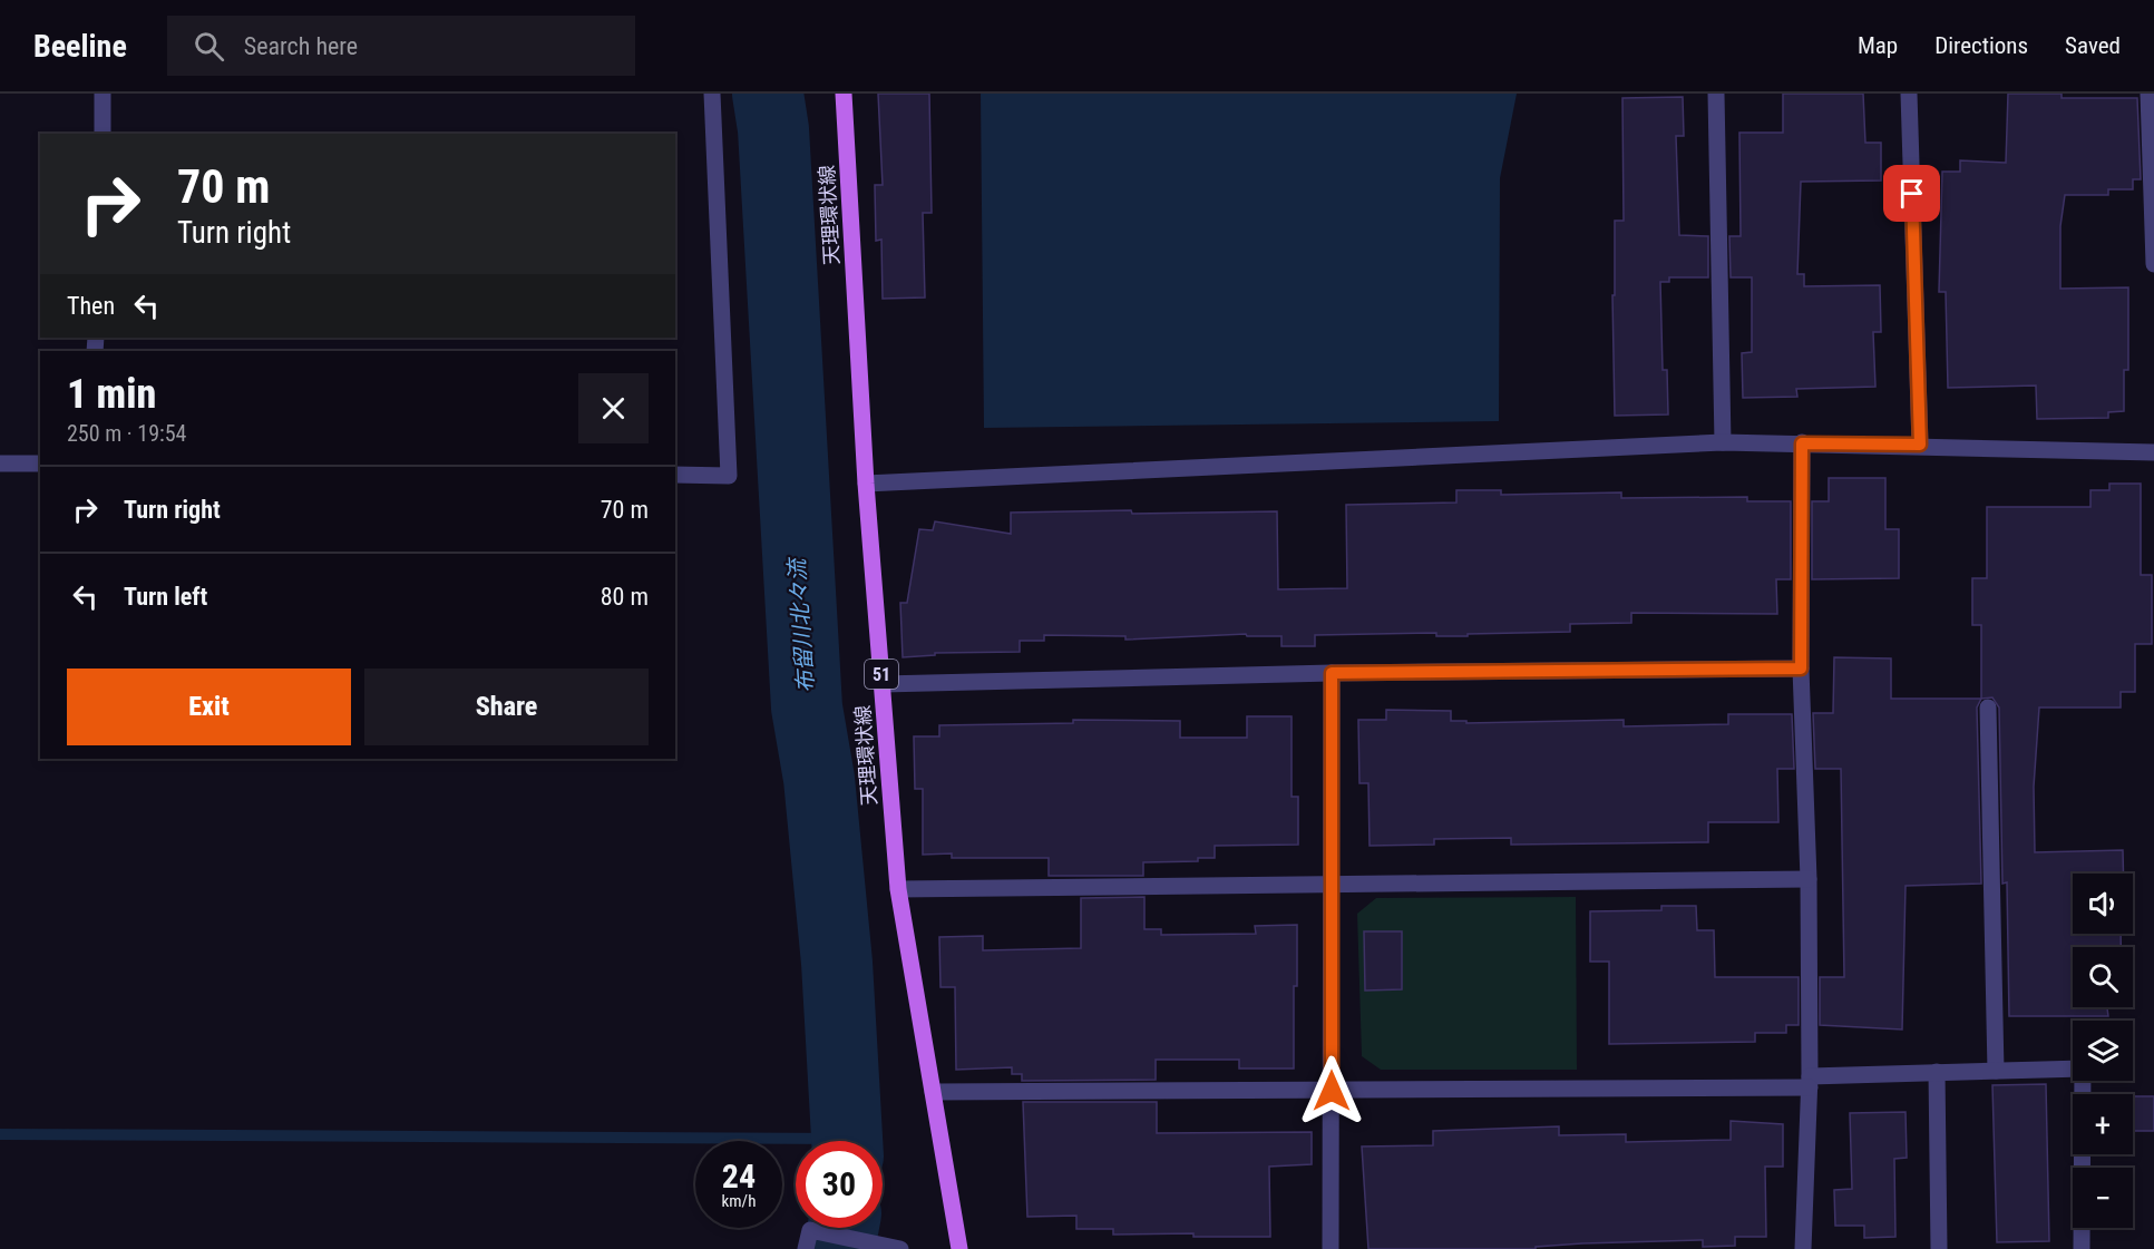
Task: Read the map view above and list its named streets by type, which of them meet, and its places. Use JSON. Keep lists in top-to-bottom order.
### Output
{
  "streets": {
    "main road": ["天理環状線", "51"]
  },
  "water": ["布留川北々流"],
  "page": {
    "header": "Beeline",
    "search": "Search here",
    "nav": ["Map", "Directions", "Saved"],
    "turn": ["70 m", "Turn right"],
    "then": "Then",
    "heading": ["1 min", "250 m · 19:54"],
    "list": [
      {
        "name": "Turn right",
        "value": "70 m"
      },
      {
        "name": "Turn left",
        "value": "80 m"
      }
    ],
    "buttons": ["Exit", "Share"],
    "map_buttons": ["+", "−"],
    "speed": "24 km/h",
    "limit": "30"
  }
}
